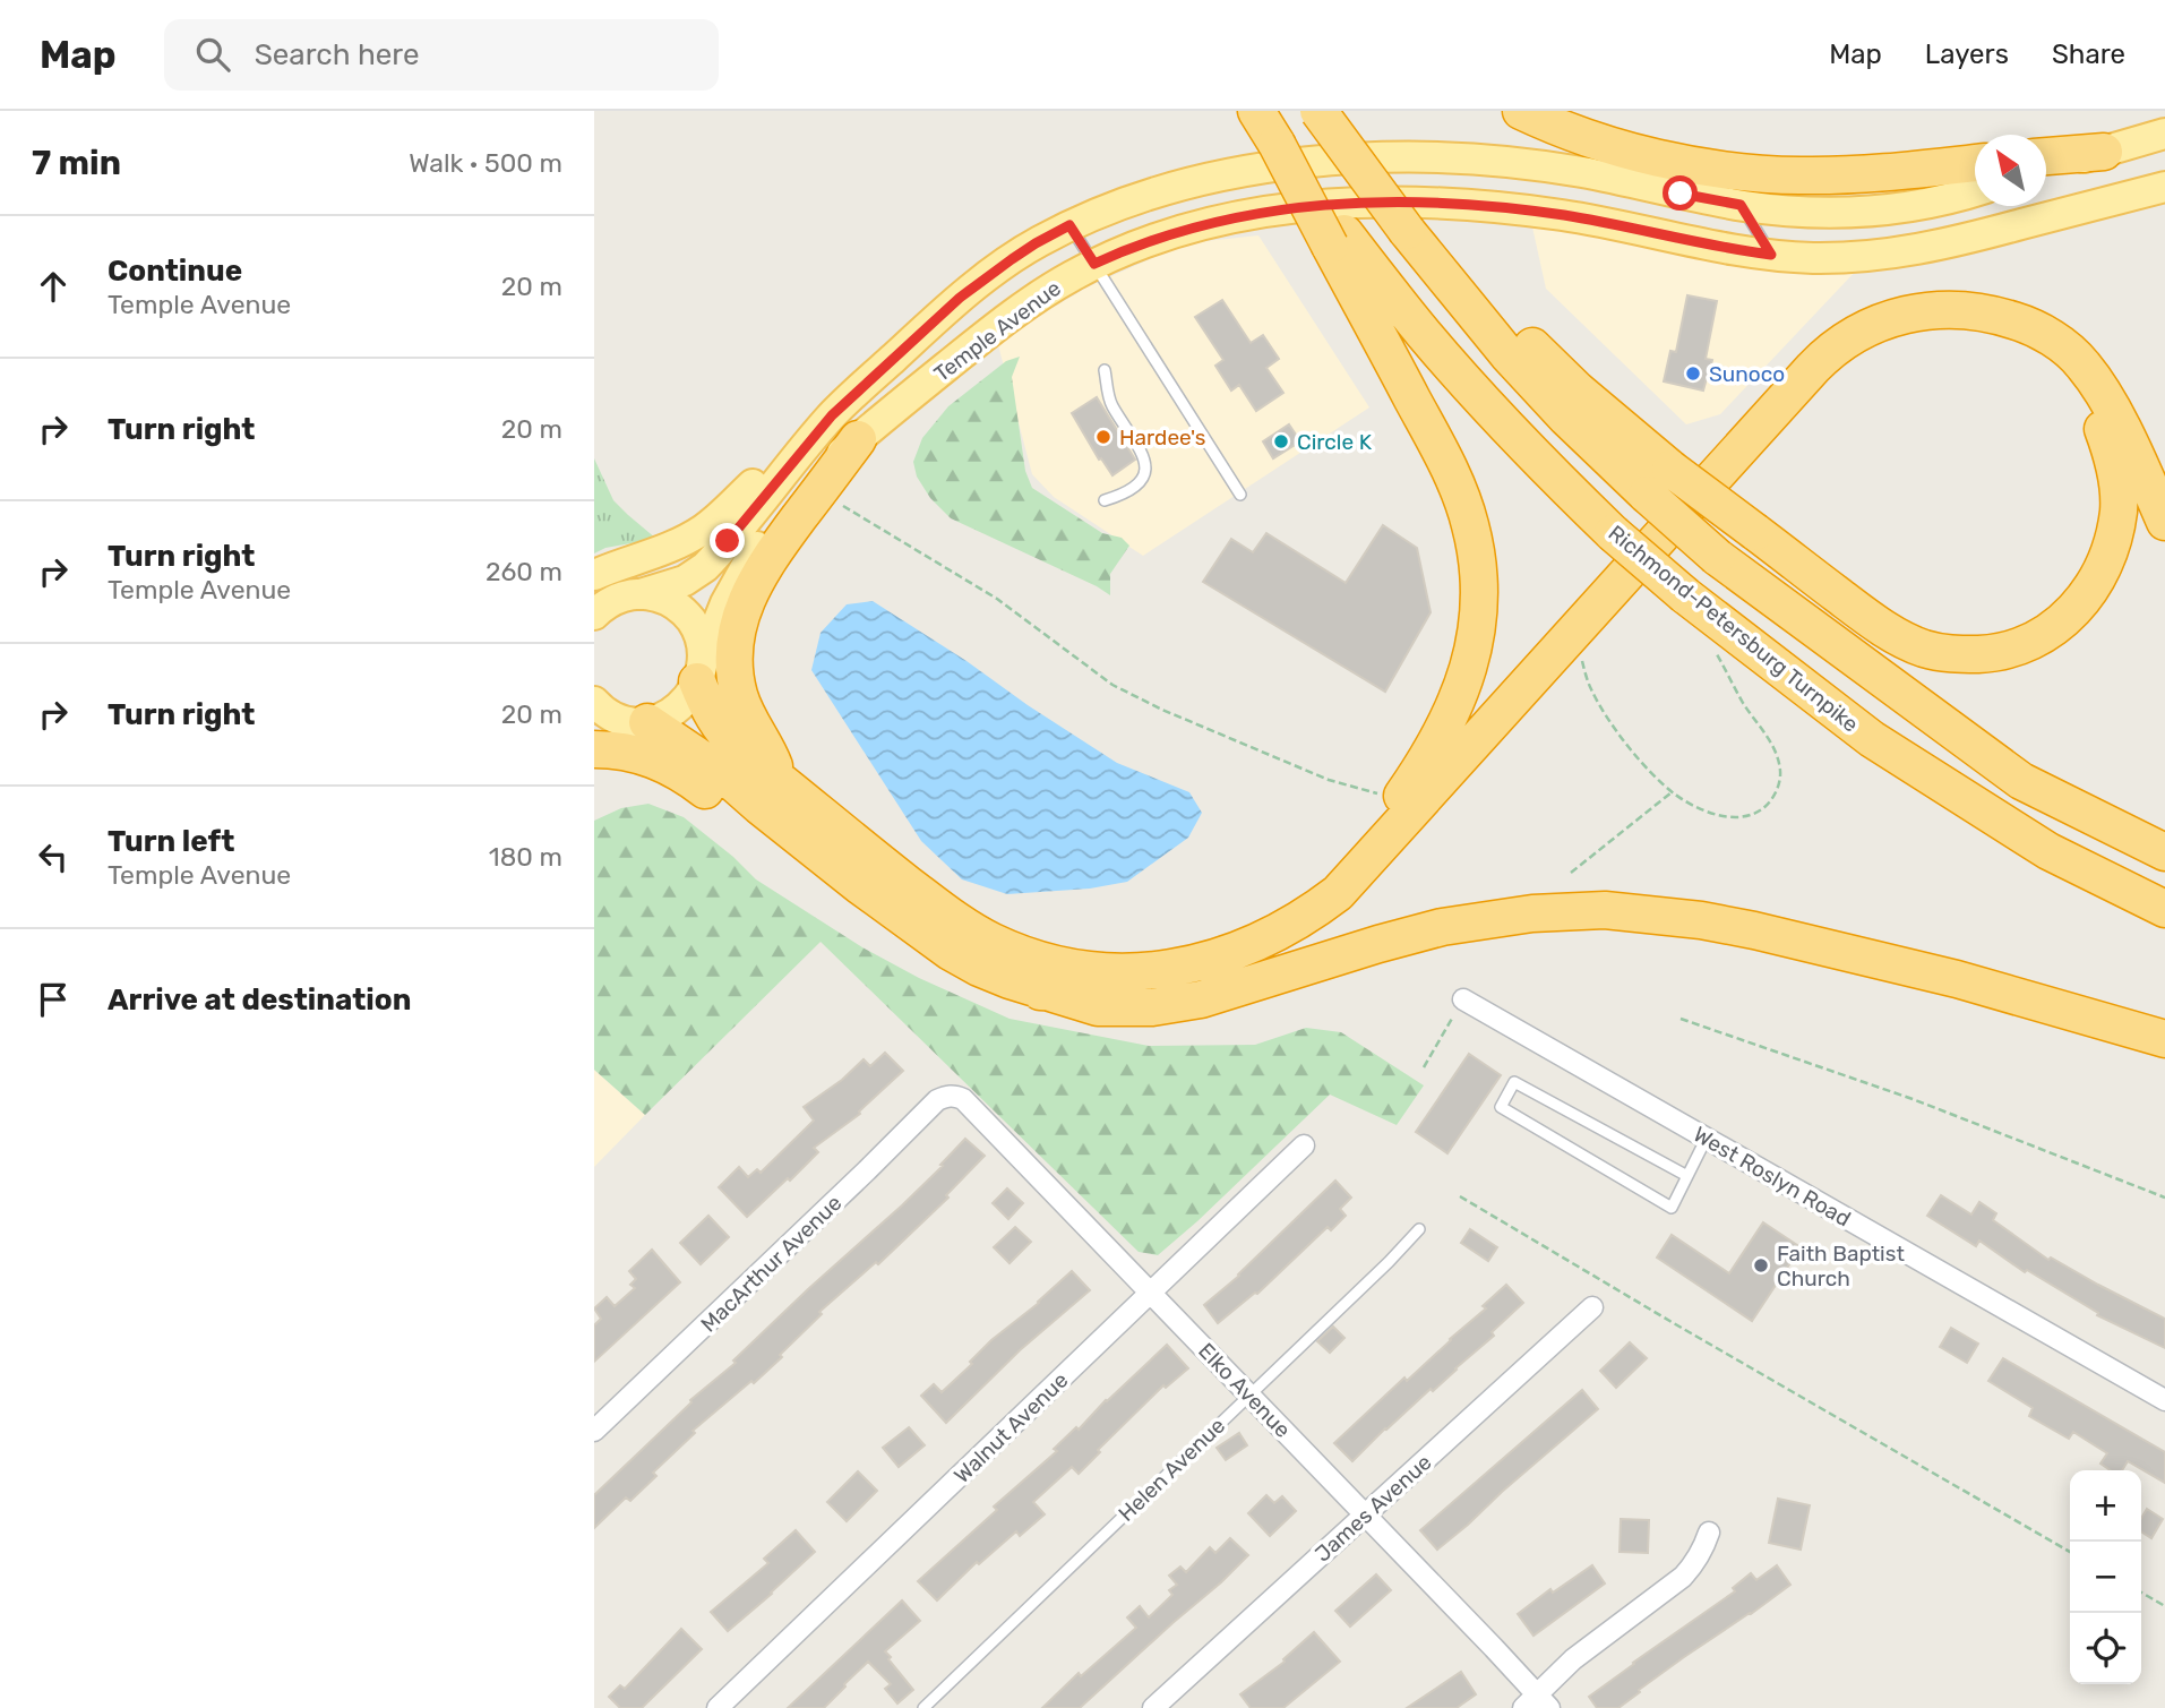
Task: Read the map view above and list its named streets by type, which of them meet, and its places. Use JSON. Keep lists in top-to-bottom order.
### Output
{
  "streets": {
    "highway": ["Richmond-Petersburg Turnpike"],
    "main road": ["Temple Avenue"],
    "street": [
      "West Roslyn Road",
      "MacArthur Avenue",
      "Elko Avenue",
      "Walnut Avenue",
      "James Avenue"
    ],
    "lane": ["Helen Avenue"]
  },
  "crossings": [
    ["MacArthur Avenue", "Elko Avenue"],
    ["Elko Avenue", "Walnut Avenue"],
    ["Elko Avenue", "Helen Avenue"],
    ["Elko Avenue", "James Avenue"]
  ],
  "places": [
    "Sunoco",
    "Hardee's",
    "Circle K",
    "Faith Baptist Church"
  ],
  "north": "top left",
  "page": {
    "header": "Map",
    "search": "Search here",
    "nav": ["Map", "Layers", "Share"],
    "heading": ["7 min", "Walk · 500 m"],
    "list": [
      ["Continue", "Temple Avenue", "20 m"],
      ["Turn right", "20 m"],
      ["Turn right", "Temple Avenue", "260 m"],
      ["Turn right", "20 m"],
      ["Turn left", "Temple Avenue", "180 m"],
      "Arrive at destination"
    ],
    "map_buttons": ["+", "−"]
  }
}
